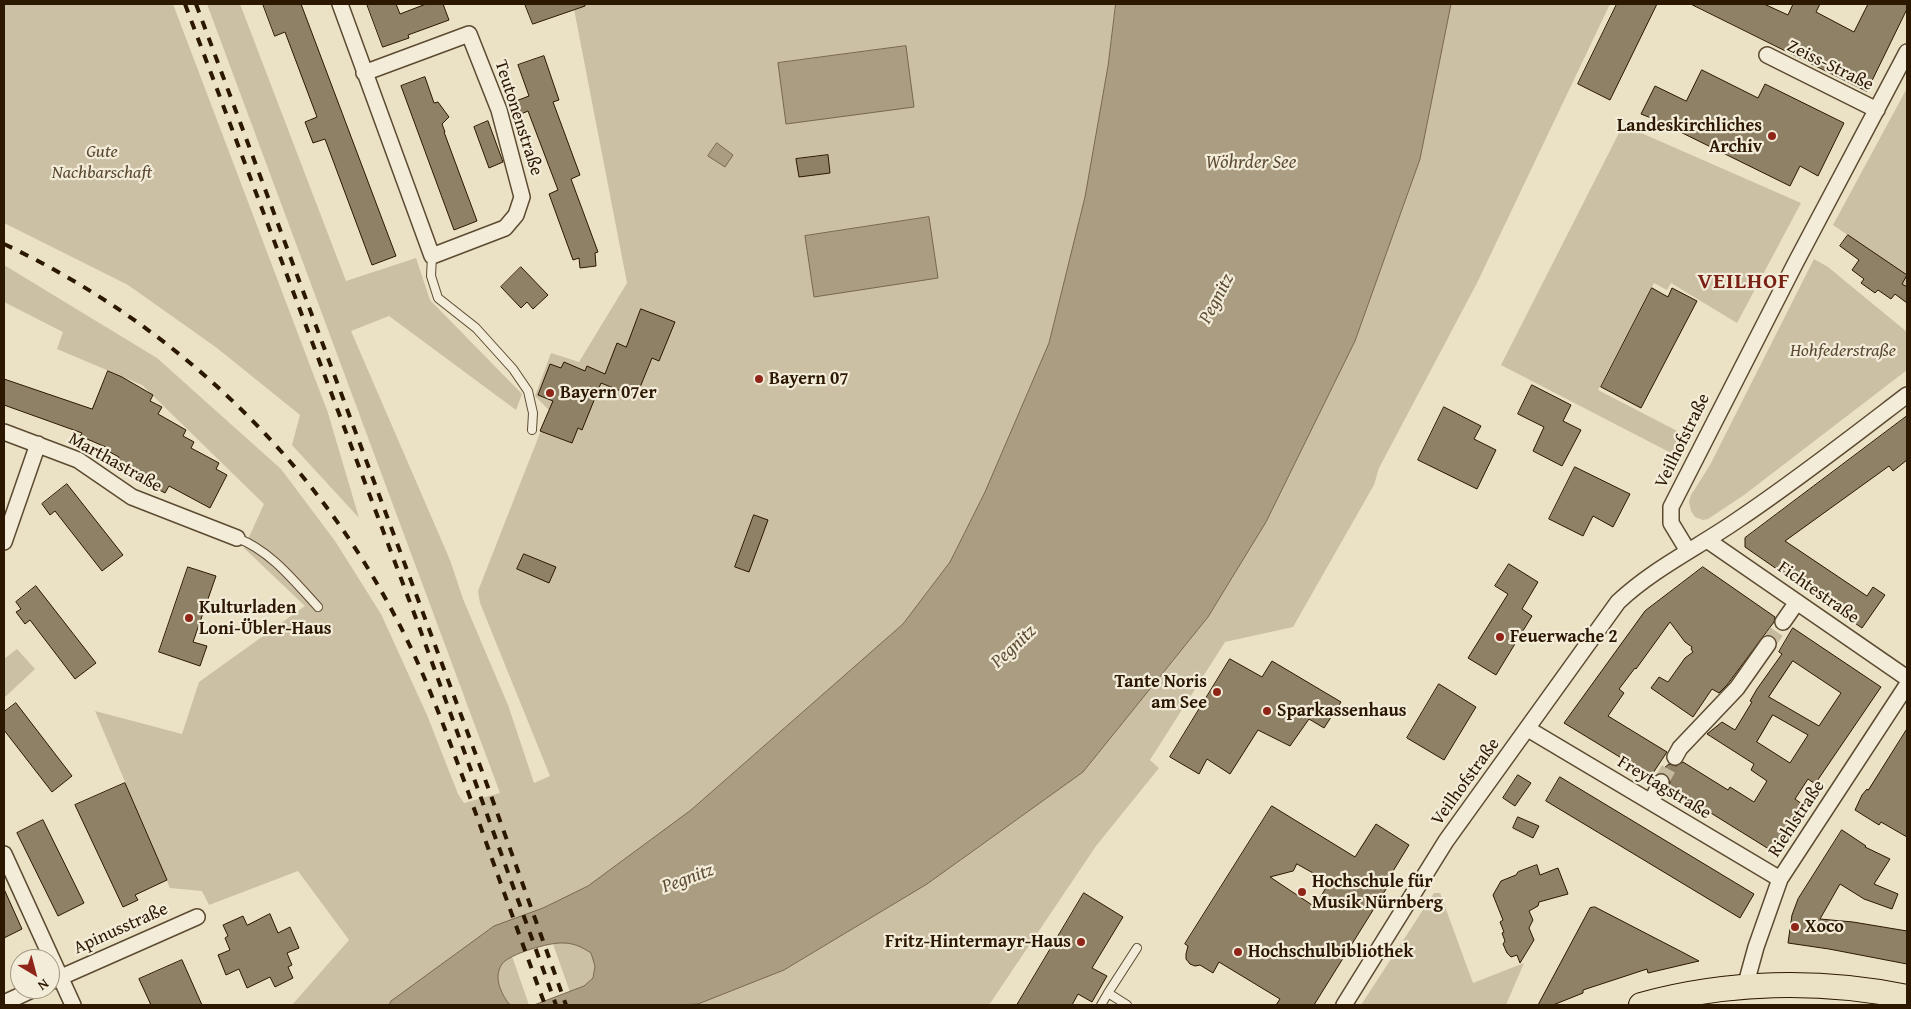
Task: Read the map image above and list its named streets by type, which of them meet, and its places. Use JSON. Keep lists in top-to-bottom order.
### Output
{
  "streets": {
    "street": [
      "Zeiss-Straße",
      "Teutonenstraße",
      "Veilhofstraße",
      "Marthastraße",
      "Fichtestraße",
      "Freytagstraße",
      "Riehlstraße",
      "Apinusstraße"
    ]
  },
  "crossings": [
    ["Zeiss-Straße", "Veilhofstraße"],
    ["Veilhofstraße", "Freytagstraße"],
    ["Freytagstraße", "Riehlstraße"]
  ],
  "districts": ["VEILHOF"],
  "water": ["Wöhrder See", "Pegnitz"],
  "parks": ["Gute Nachbarschaft", "Hohfederstraße"],
  "places": [
    "Landeskirchliches Archiv",
    "Bayern 07",
    "Bayern 07er",
    "Kulturladen Loni-Übler-Haus",
    "Feuerwache 2",
    "Tante Noris am See",
    "Sparkassenhaus",
    "Hochschule für Musik Nürnberg",
    "Xoco",
    "Fritz-Hintermayr-Haus",
    "Hochschulbibliothek"
  ],
  "north": "bottom right"
}
